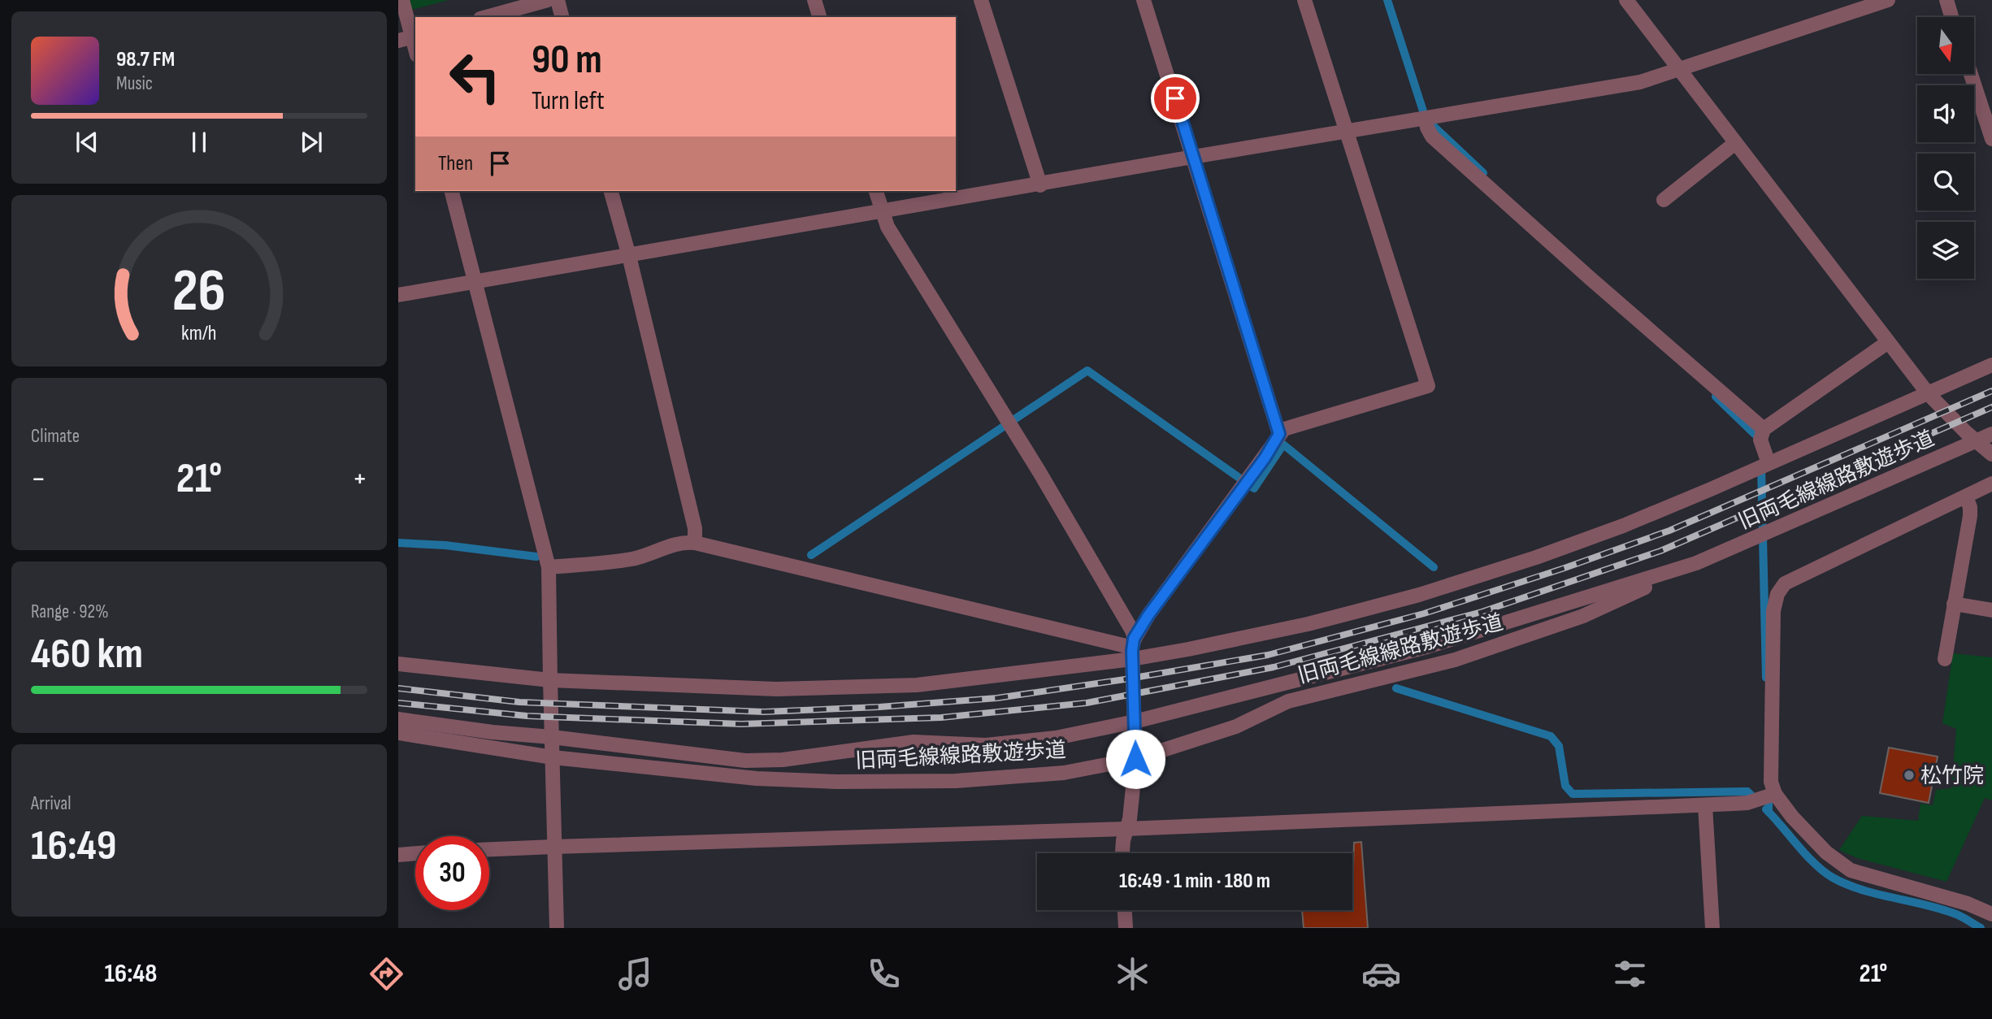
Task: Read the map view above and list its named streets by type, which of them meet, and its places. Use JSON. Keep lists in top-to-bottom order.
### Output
{
  "streets": {
    "street": ["旧両毛線線路敷遊歩道"]
  },
  "places": ["松竹院"],
  "north": "bottom",
  "page": {
    "turn": ["90 m", "Turn left"],
    "song": ["98.7 FM", "Music"],
    "then": "Then",
    "tile": [
      "Climate",
      ["Range · 92%", "460 km"],
      ["Arrival", "16:49"]
    ],
    "heat": ["−", "21°", "+"],
    "limit": "30",
    "trip": "16:49 · 1 min · 180 m",
    "tabs": ["16:48", "21°"],
    "gauge": ["26", "km/h"]
  }
}
